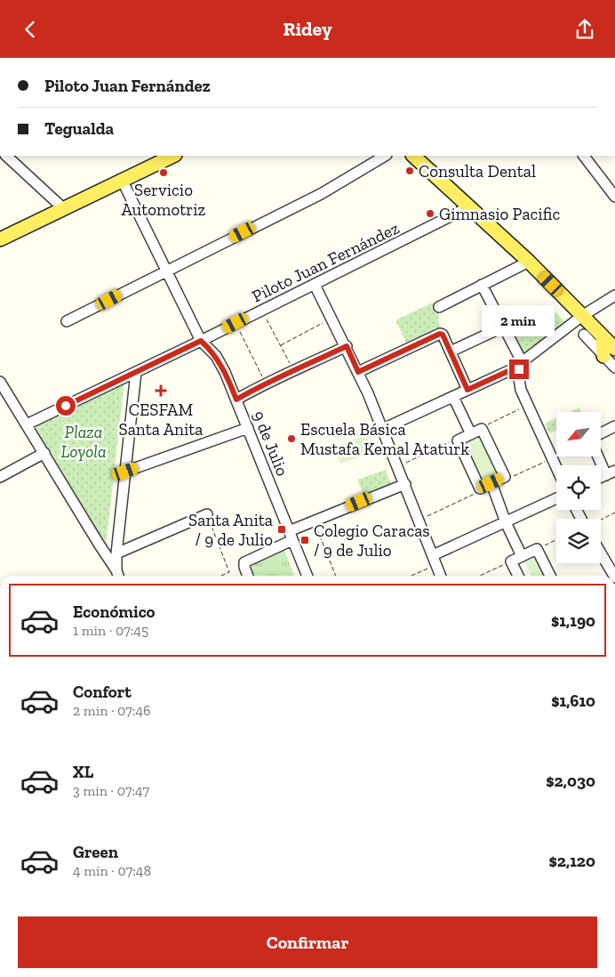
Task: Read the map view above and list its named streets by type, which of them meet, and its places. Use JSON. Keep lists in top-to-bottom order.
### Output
{
  "streets": {
    "street": ["Piloto Juan Fernández", "9 de Julio"]
  },
  "crossings": [
    ["Piloto Juan Fernández", "9 de Julio"]
  ],
  "parks": ["Plaza Loyola"],
  "places": {
    "other": [
      "Consulta Dental",
      "Servicio Automotriz",
      "Gimnasio Pacific",
      "Escuela Básica Mustafa Kemal Ataturk"
    ],
    "health": ["CESFAM Santa Anita"],
    "transit": ["Santa Anita / 9 de Julio", "Colegio Caracas / 9 de Julio"]
  },
  "north": "bottom left",
  "page": {
    "header": "Ridey",
    "banner": ["Piloto Juan Fernández", "Tegualda"],
    "bubble": "2 min",
    "list": [
      {
        "name": "Económico",
        "note": "1 min · 07:45",
        "value": "$1,190"
      },
      {
        "name": "Confort",
        "note": "2 min · 07:46",
        "value": "$1,610"
      },
      {
        "name": "XL",
        "note": "3 min · 07:47",
        "value": "$2,030"
      },
      {
        "name": "Green",
        "note": "4 min · 07:48",
        "value": "$2,120"
      }
    ],
    "buttons": "Confirmar"
  }
}
